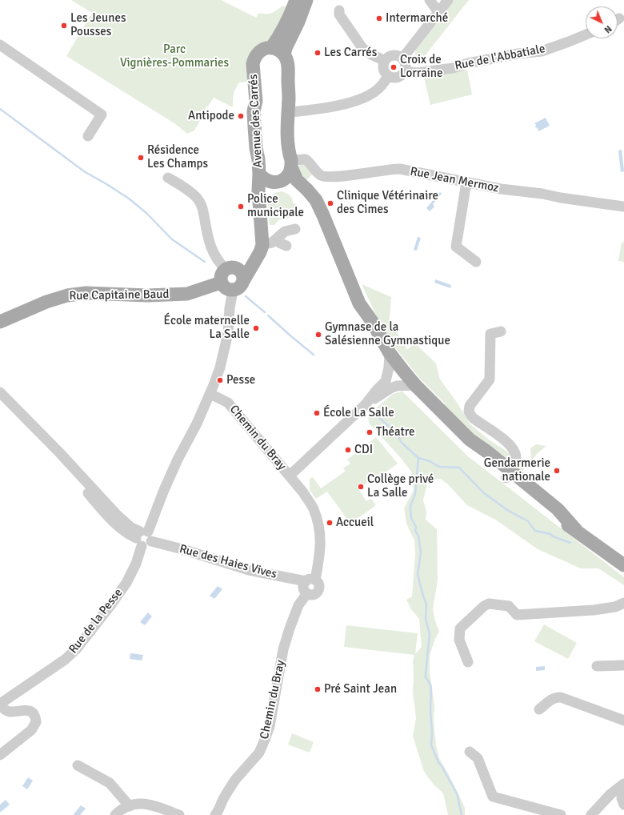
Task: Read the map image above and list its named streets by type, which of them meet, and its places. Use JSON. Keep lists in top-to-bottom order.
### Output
{
  "streets": {
    "main road": ["Avenue des Carrés", "Rue Capitaine Baud"],
    "street": [
      "Rue de l'Abbatiale",
      "Rue Jean Mermoz",
      "Chemin du Bray",
      "Rue des Haies Vives",
      "Rue de la Pesse"
    ]
  },
  "crossings": [
    ["Rue Capitaine Baud", "Rue de la Pesse"],
    ["Chemin du Bray", "Rue des Haies Vives"],
    ["Chemin du Bray", "Rue de la Pesse"],
    ["Rue des Haies Vives", "Rue de la Pesse"]
  ],
  "parks": ["Parc Vignières-Pommaries"],
  "places": [
    "Intermarché",
    "Les Jeunes Pousses",
    "Les Carrés",
    "Croix de Lorraine",
    "Antipode",
    "Résidence Les Champs",
    "Clinique Vétérinaire des Cimes",
    "Police municipale",
    "École maternelle La Salle",
    "Gymnase de la Salésienne Gymnastique",
    "Pesse",
    "École La Salle",
    "Théatre",
    "CDI",
    "Gendarmerie nationale",
    "Collège privé La Salle",
    "Accueil",
    "Pré Saint Jean"
  ],
  "north": "bottom right"
}
